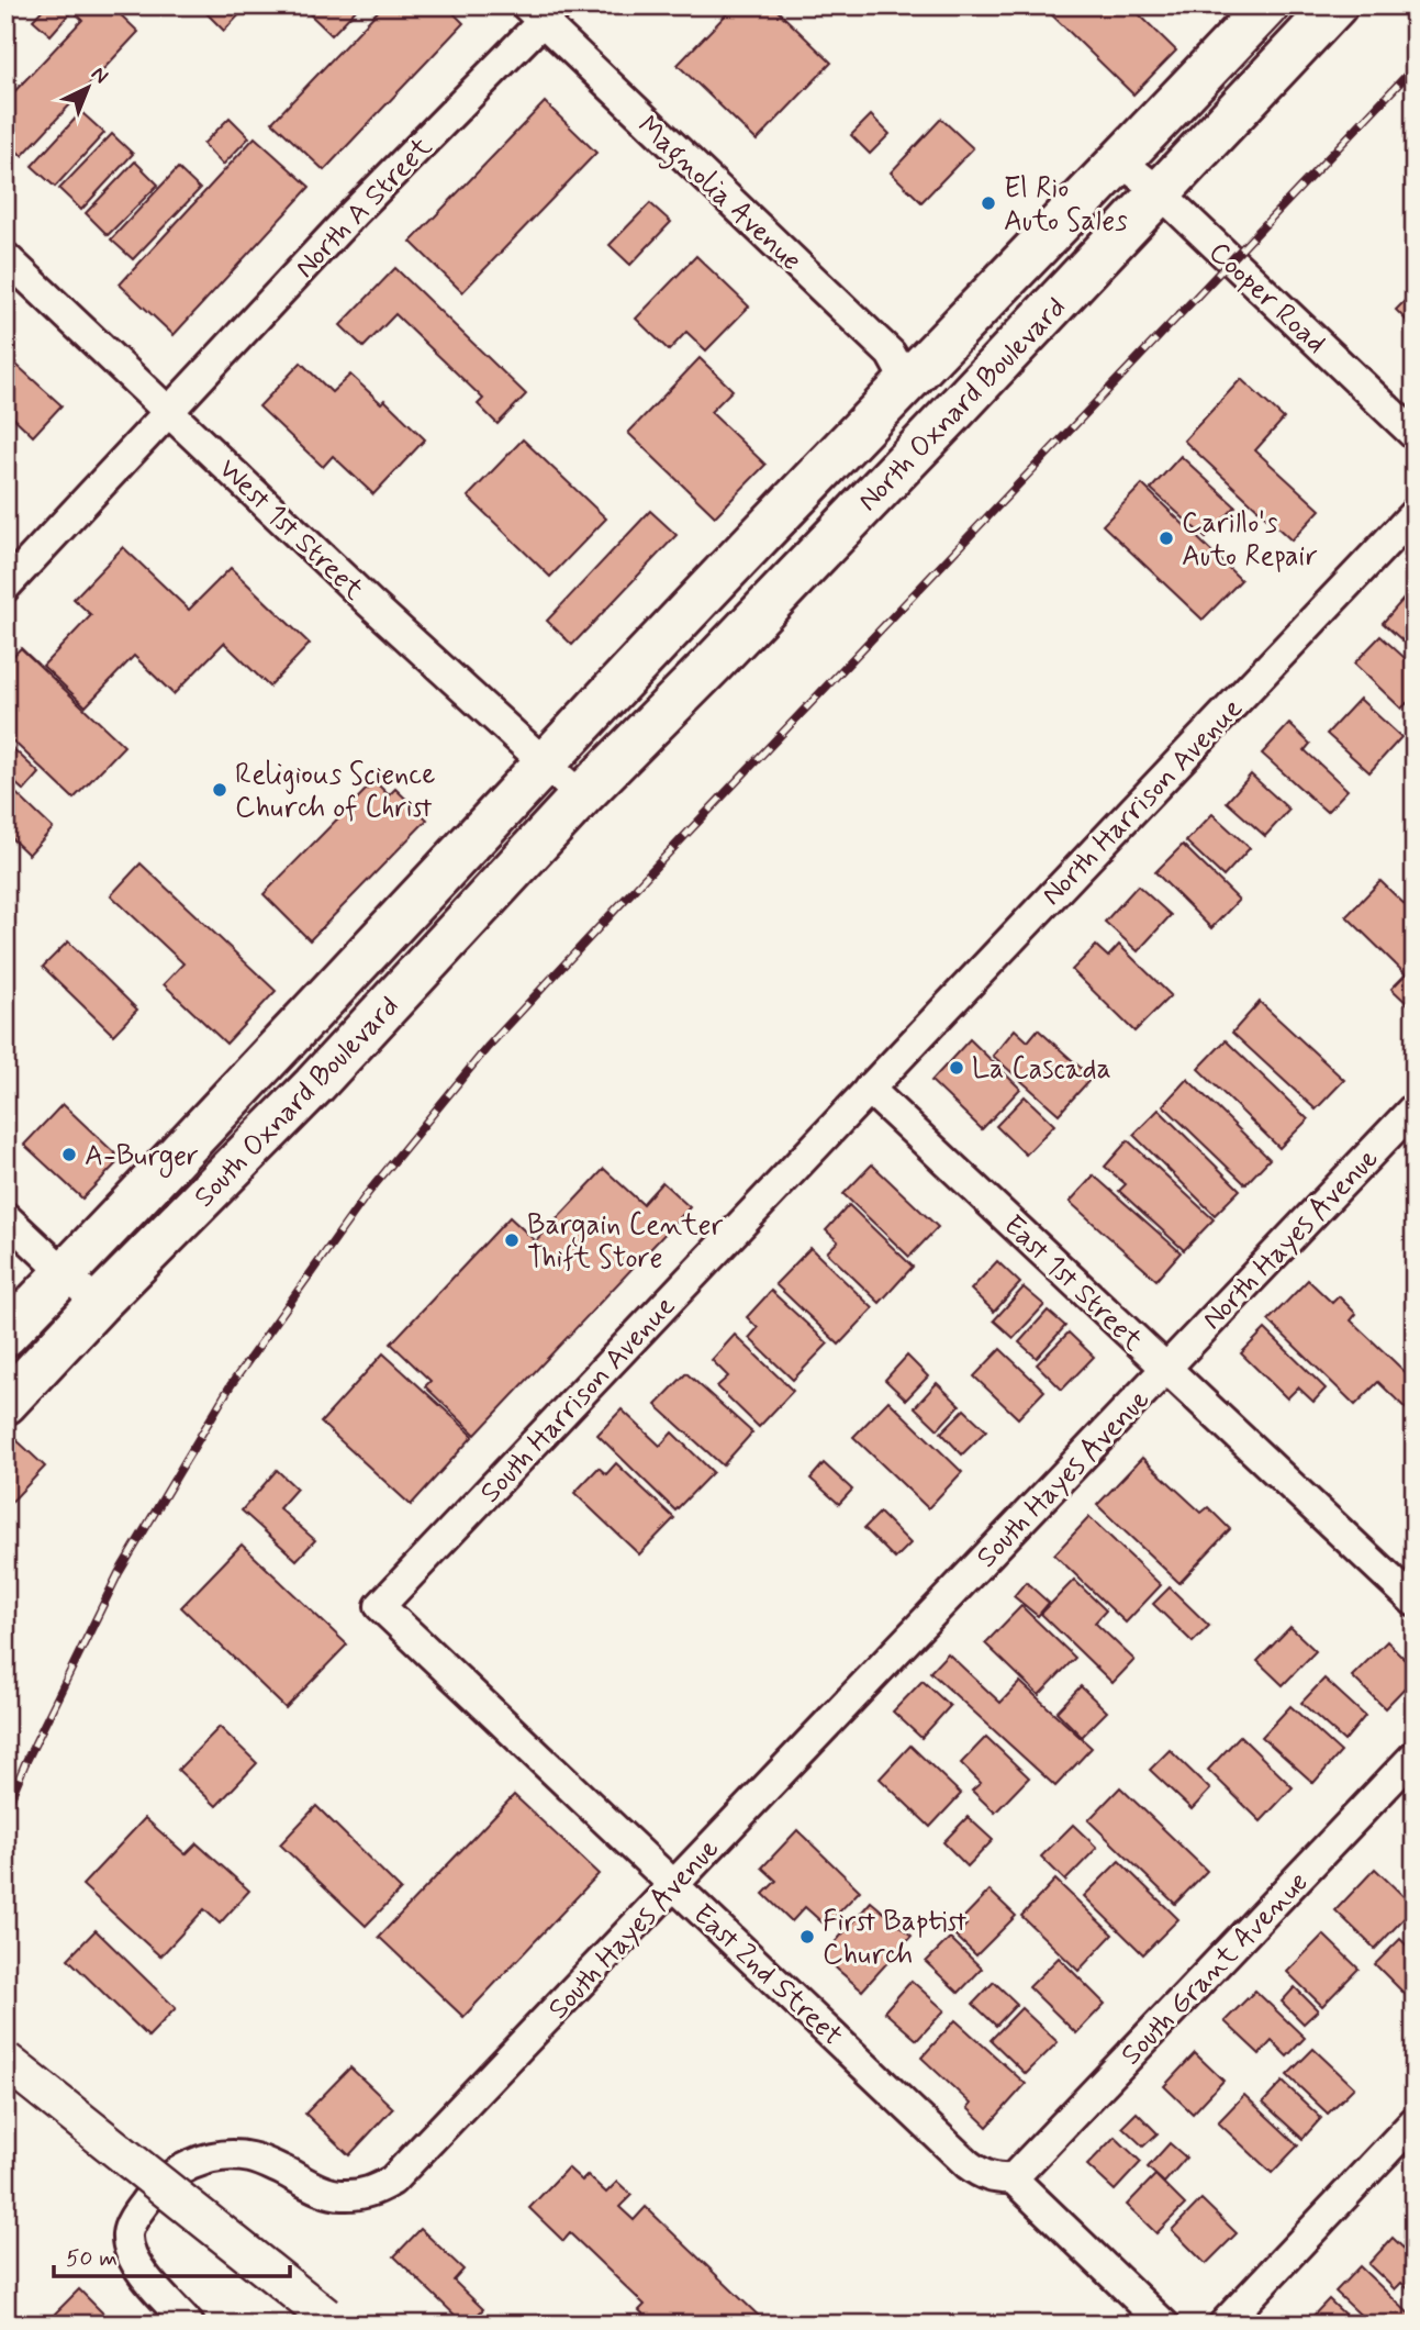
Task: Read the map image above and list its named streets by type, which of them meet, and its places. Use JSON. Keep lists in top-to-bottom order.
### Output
{
  "streets": {
    "main road": ["North Oxnard Boulevard", "South Oxnard Boulevard"],
    "street": [
      "Magnolia Avenue",
      "North A Street",
      "Cooper Road",
      "West 1st Street",
      "North Harrison Avenue",
      "North Hayes Avenue",
      "East 1st Street",
      "South Harrison Avenue",
      "South Hayes Avenue",
      "South Grant Avenue",
      "East 2nd Street"
    ]
  },
  "crossings": [
    ["Magnolia Avenue", "North A Street"],
    ["Magnolia Avenue", "North Oxnard Boulevard"],
    ["North A Street", "West 1st Street"],
    ["Cooper Road", "North Oxnard Boulevard"],
    ["North Oxnard Boulevard", "West 1st Street"],
    ["North Oxnard Boulevard", "South Oxnard Boulevard"],
    ["West 1st Street", "South Oxnard Boulevard"],
    ["North Harrison Avenue", "East 1st Street"],
    ["North Harrison Avenue", "South Harrison Avenue"],
    ["North Hayes Avenue", "East 1st Street"],
    ["North Hayes Avenue", "South Hayes Avenue"],
    ["East 1st Street", "South Harrison Avenue"],
    ["East 1st Street", "South Hayes Avenue"],
    ["South Harrison Avenue", "East 2nd Street"],
    ["South Hayes Avenue", "East 2nd Street"],
    ["South Grant Avenue", "East 2nd Street"]
  ],
  "places": [
    "El Rio Auto Sales",
    "Carillo's Auto Repair",
    "Religious Science Church of Christ",
    "La Cascada",
    "A-Burger",
    "Bargain Center Thift Store",
    "First Baptist Church"
  ],
  "scale_bar": "50 m",
  "north": "top right"
}
